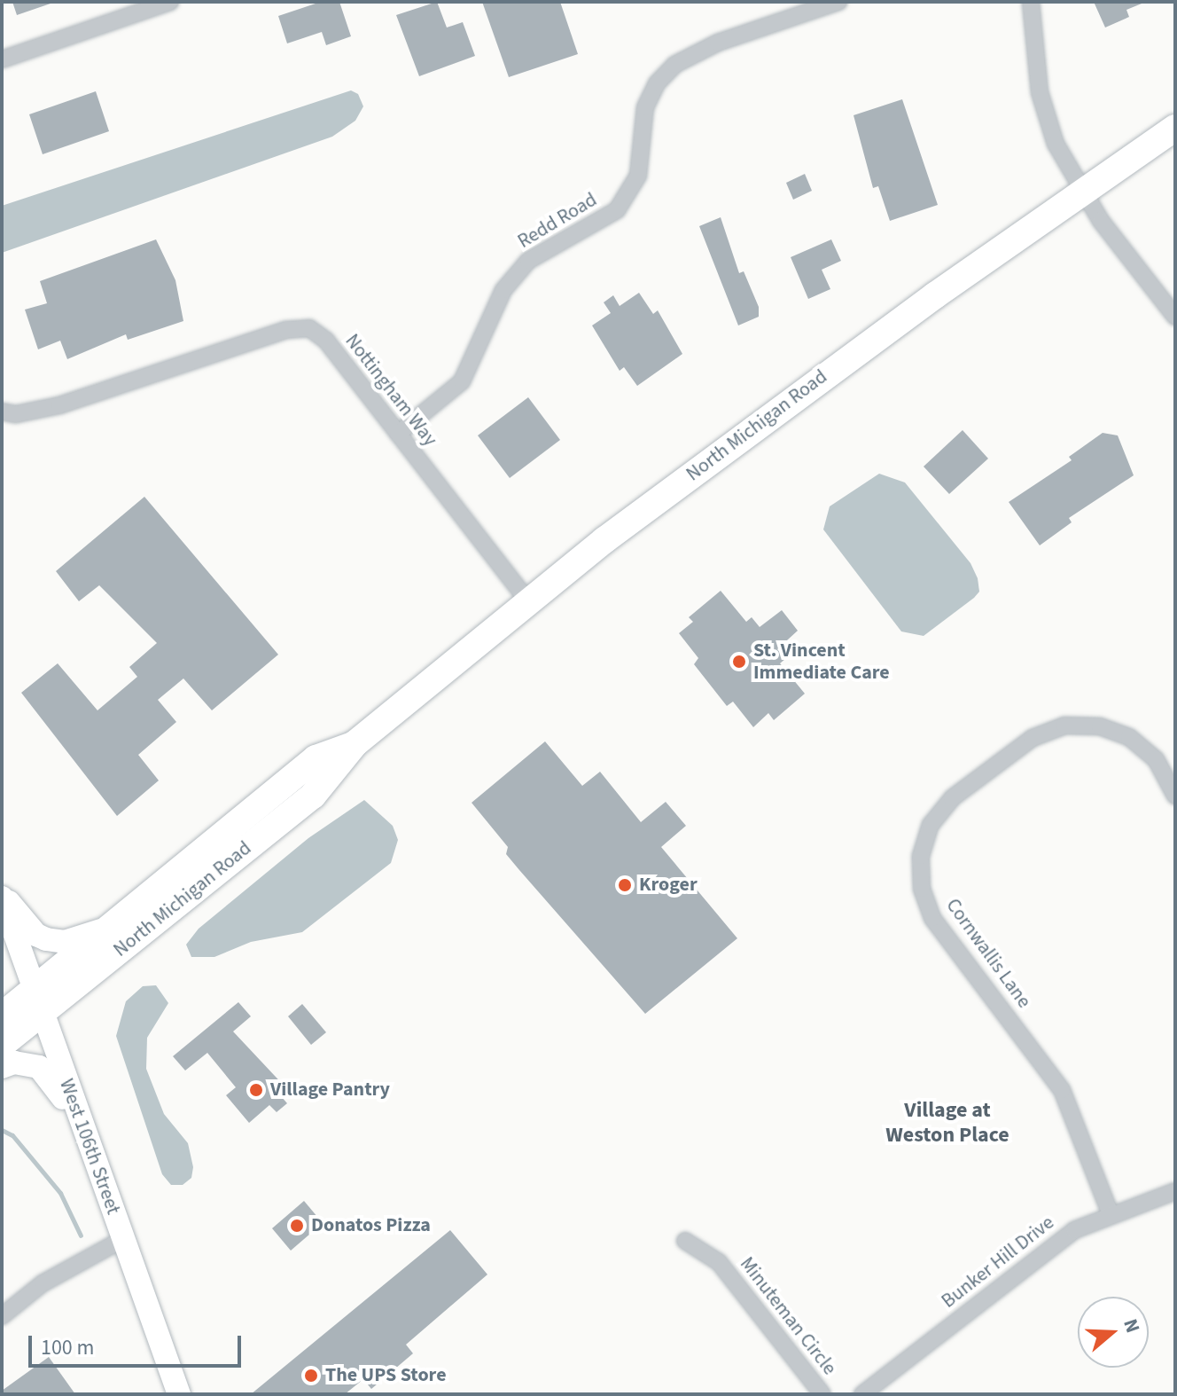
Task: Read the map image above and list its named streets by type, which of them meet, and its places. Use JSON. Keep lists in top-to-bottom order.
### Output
{
  "streets": {
    "main road": ["North Michigan Road"],
    "street": [
      "Redd Road",
      "Nottingham Way",
      "Cornwallis Lane",
      "West 106th Street",
      "Bunker Hill Drive",
      "Minuteman Circle"
    ]
  },
  "crossings": [
    ["Redd Road", "Nottingham Way"],
    ["Nottingham Way", "North Michigan Road"],
    ["North Michigan Road", "West 106th Street"],
    ["Cornwallis Lane", "Bunker Hill Drive"]
  ],
  "districts": ["Village at Weston Place"],
  "places": [
    "St. Vincent Immediate Care",
    "Kroger",
    "Village Pantry",
    "Donatos Pizza",
    "The UPS Store"
  ],
  "scale_bar": "100 m",
  "north": "right"
}
